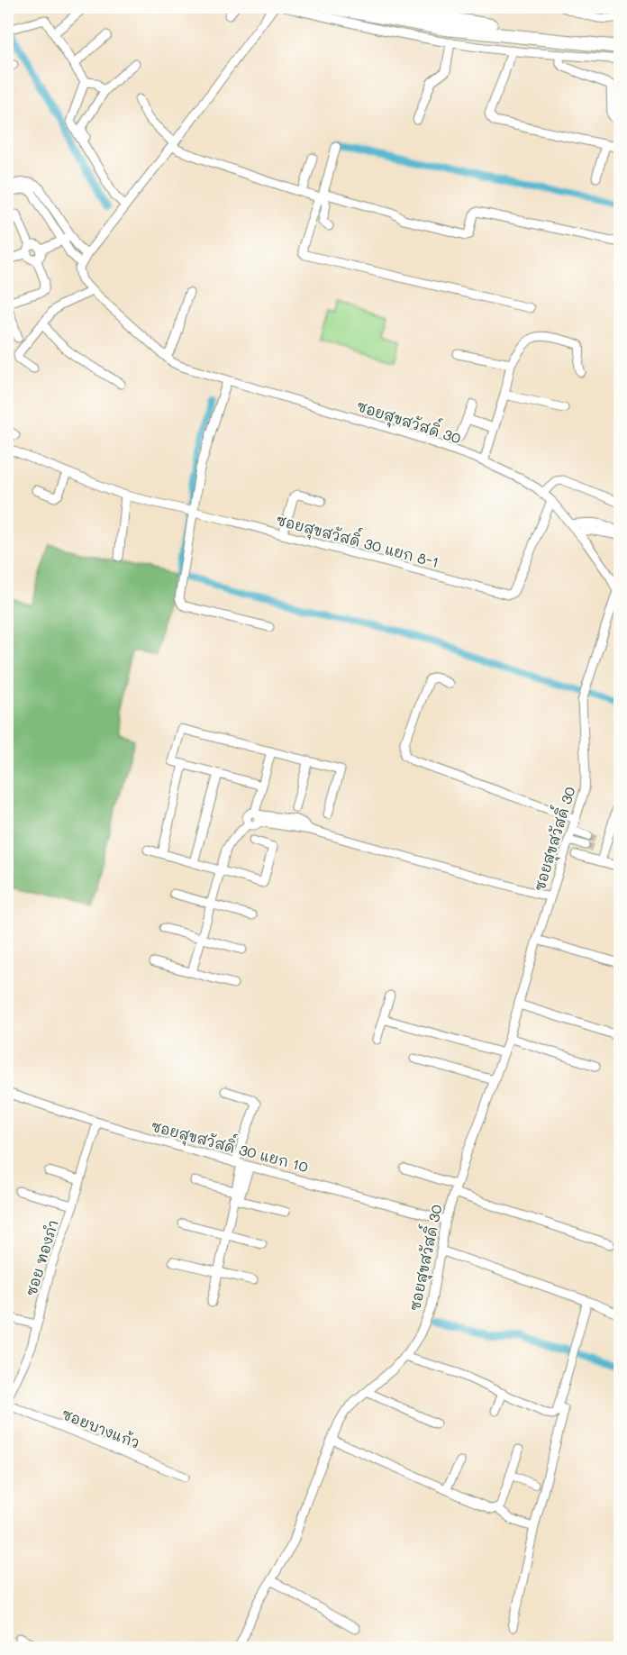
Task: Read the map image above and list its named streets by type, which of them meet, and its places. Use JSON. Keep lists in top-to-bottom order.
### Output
{
  "streets": {
    "street": [
      "ซอยสุขสวัสดิ์ 30",
      "ซอยสุขสวัสดิ์ 30 แยก 8-1",
      "ซอยสุขสวัสดิ์ 30 แยก 10",
      "ซอย ทองภํา",
      "ซอยบางแก้ว"
    ]
  },
  "crossings": [
    ["ซอยสุขสวัสดิ์ 30", "ซอยสุขสวัสดิ์ 30 แยก 8-1"],
    ["ซอยสุขสวัสดิ์ 30", "ซอยสุขสวัสดิ์ 30 แยก 10"],
    ["ซอยสุขสวัสดิ์ 30 แยก 10", "ซอย ทองภํา"]
  ]
}
